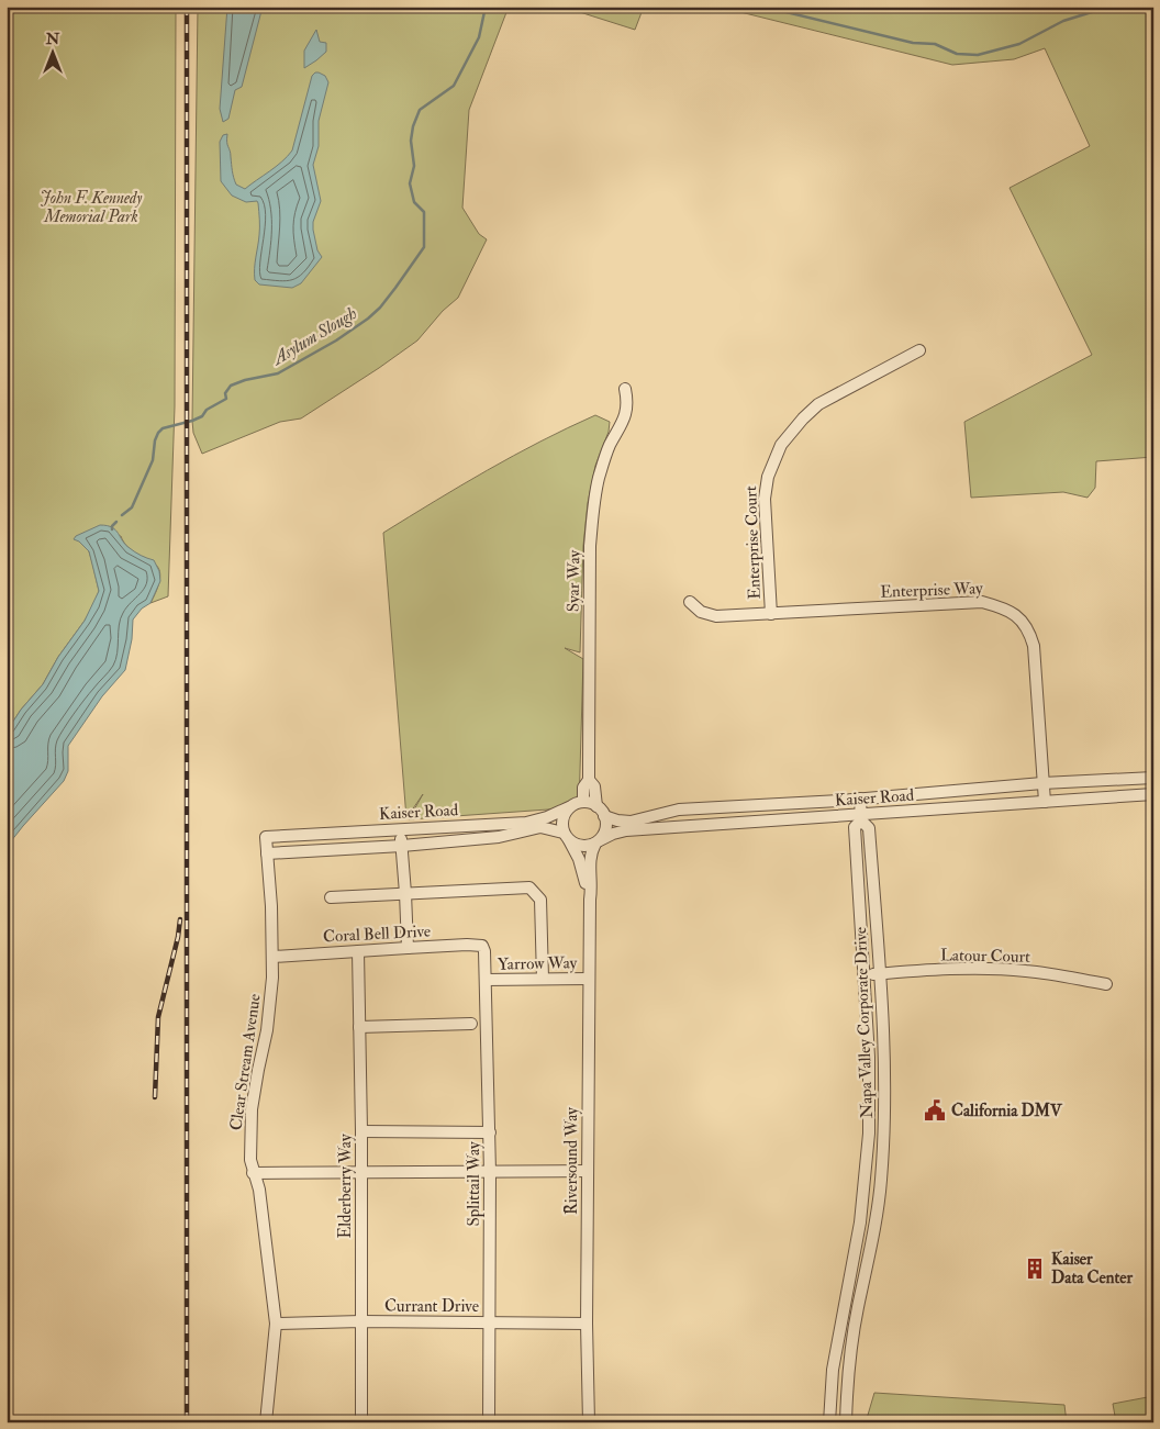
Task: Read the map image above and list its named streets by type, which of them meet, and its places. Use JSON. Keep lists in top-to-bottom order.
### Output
{
  "streets": {
    "street": [
      "Enterprise Court",
      "Syar Way",
      "Enterprise Way",
      "Kaiser Road",
      "Coral Bell Drive",
      "Latour Court",
      "Yarrow Way",
      "Napa Valley Corporate Drive",
      "Clear Stream Avenue",
      "Riversound Way",
      "Splittail Way",
      "Elderberry Way",
      "Currant Drive"
    ]
  },
  "crossings": [
    ["Enterprise Court", "Enterprise Way"],
    ["Syar Way", "Kaiser Road"],
    ["Syar Way", "Riversound Way"],
    ["Enterprise Way", "Kaiser Road"],
    ["Kaiser Road", "Napa Valley Corporate Drive"],
    ["Kaiser Road", "Clear Stream Avenue"],
    ["Kaiser Road", "Riversound Way"],
    ["Coral Bell Drive", "Clear Stream Avenue"],
    ["Coral Bell Drive", "Splittail Way"],
    ["Coral Bell Drive", "Elderberry Way"],
    ["Latour Court", "Napa Valley Corporate Drive"],
    ["Yarrow Way", "Riversound Way"],
    ["Yarrow Way", "Splittail Way"],
    ["Clear Stream Avenue", "Currant Drive"],
    ["Riversound Way", "Currant Drive"],
    ["Splittail Way", "Currant Drive"],
    ["Elderberry Way", "Currant Drive"]
  ],
  "water": ["Asylum Slough"],
  "parks": ["John F. Kennedy Memorial Park"],
  "places": {
    "public building": ["California DMV"],
    "building": ["Kaiser Data Center"]
  },
  "north": "top"
}
